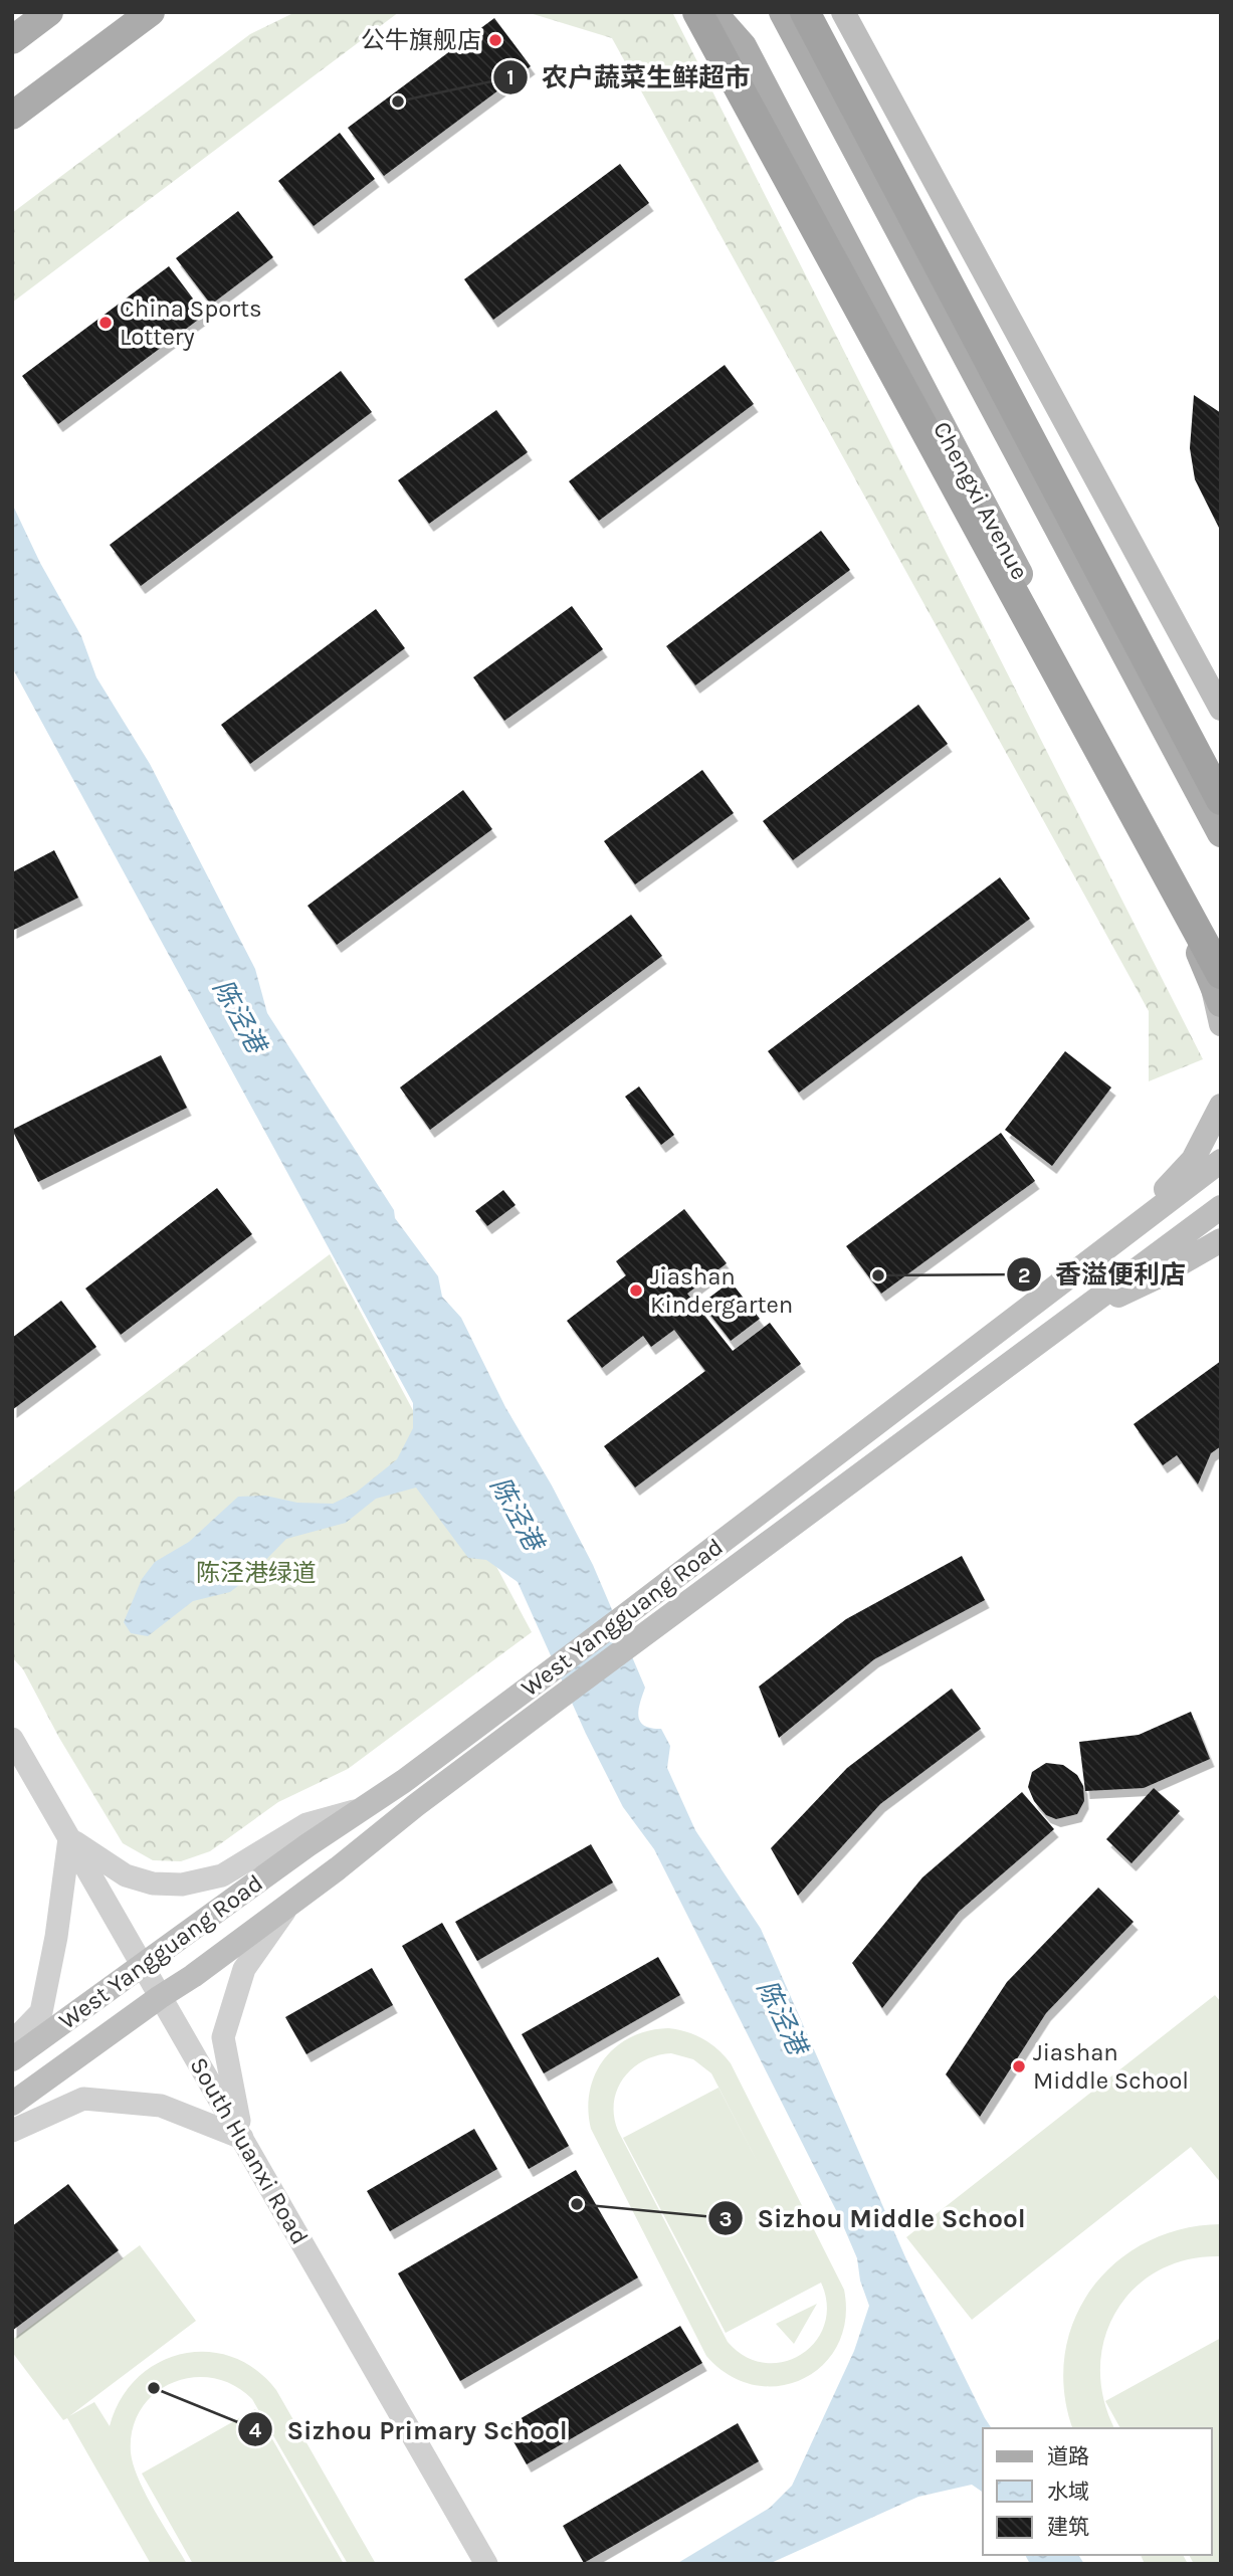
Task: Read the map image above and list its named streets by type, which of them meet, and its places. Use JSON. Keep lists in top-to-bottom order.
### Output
{
  "streets": {
    "main road": ["Chengxi Avenue", "West Yangguang Road"],
    "street": ["South Huanxi Road"]
  },
  "crossings": [
    ["West Yangguang Road", "South Huanxi Road"]
  ],
  "water": ["陈泾港"],
  "parks": ["陈泾港绿道"],
  "places": [
    "公牛旗舰店",
    "农户蔬菜生鲜超市",
    "China Sports Lottery",
    "香溢便利店",
    "Jiashan Kindergarten",
    "Jiashan Middle School",
    "Sizhou Middle School",
    "Sizhou Primary School"
  ],
  "legend": ["道路", "水域", "建筑"]
}
